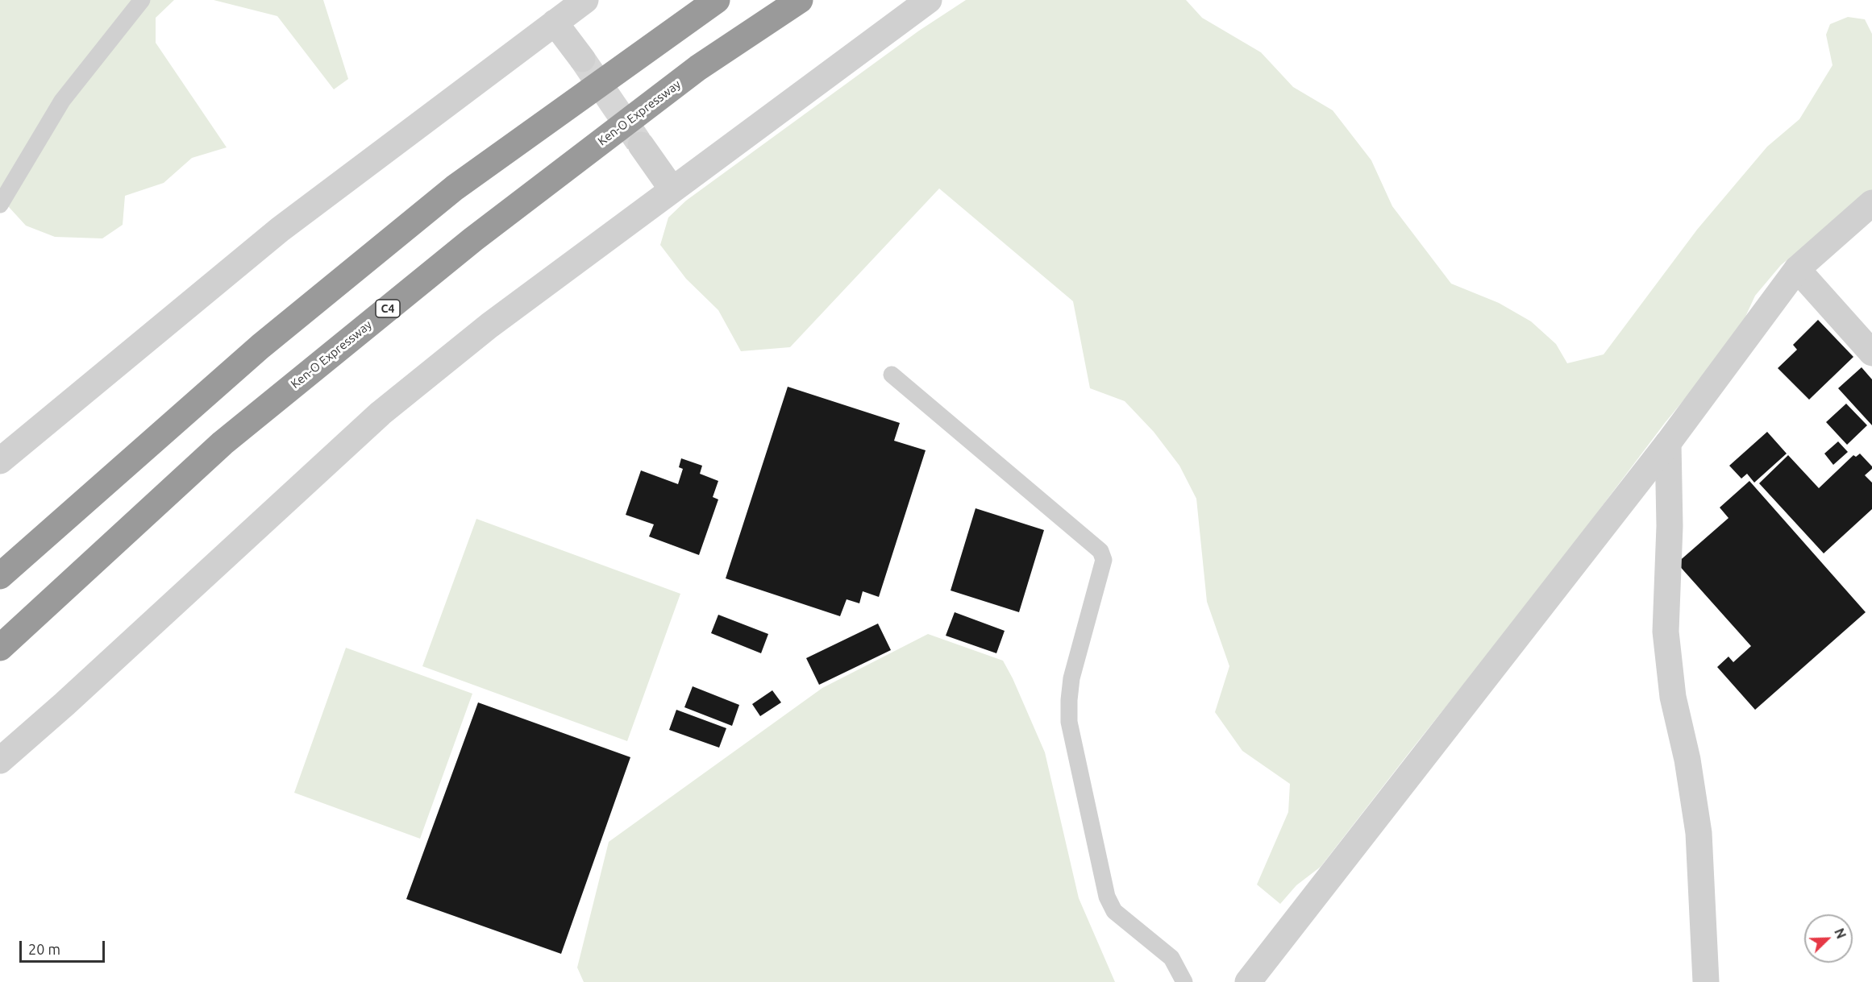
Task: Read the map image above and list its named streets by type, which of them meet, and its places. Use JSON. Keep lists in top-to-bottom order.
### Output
{
  "streets": {
    "highway": ["Ken-O Expressway", "C4"]
  },
  "scale_bar": "20 m",
  "north": "top right"
}
